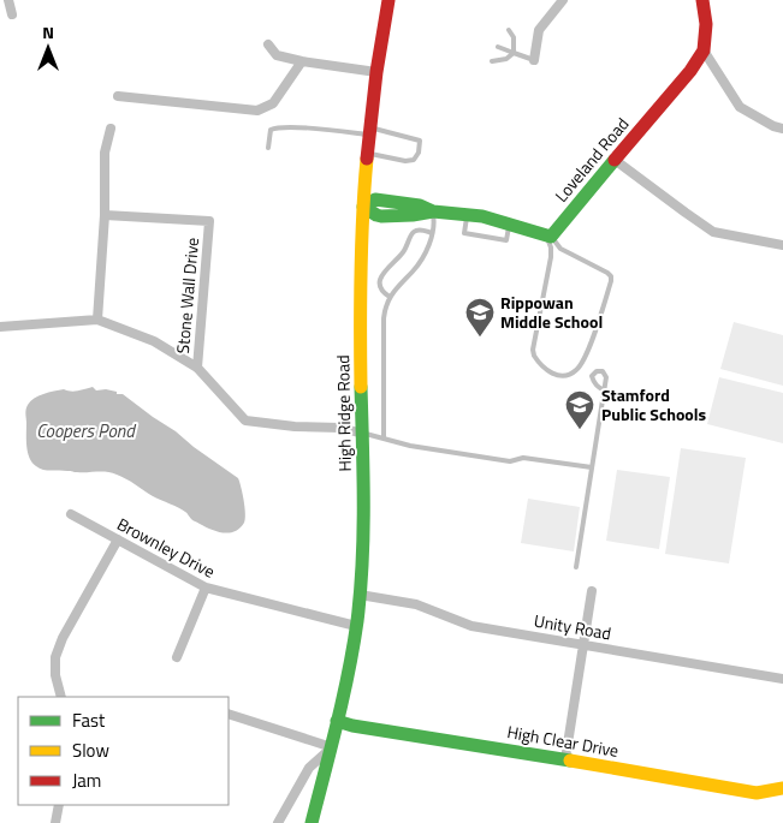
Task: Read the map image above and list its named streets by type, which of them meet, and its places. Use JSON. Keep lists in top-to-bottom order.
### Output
{
  "streets": {
    "street": [
      "Loveland Road",
      "Stone Wall Drive",
      "High Ridge Road",
      "Brownley Drive",
      "Unity Road",
      "High Clear Drive"
    ]
  },
  "crossings": [
    ["High Ridge Road", "Brownley Drive"],
    ["High Ridge Road", "Unity Road"],
    ["High Ridge Road", "High Clear Drive"]
  ],
  "water": ["Coopers Pond"],
  "places": {
    "school or university": ["Rippowan Middle School", "Stamford Public Schools"]
  },
  "legend": ["Fast", "Slow", "Jam"],
  "north": "top"
}
